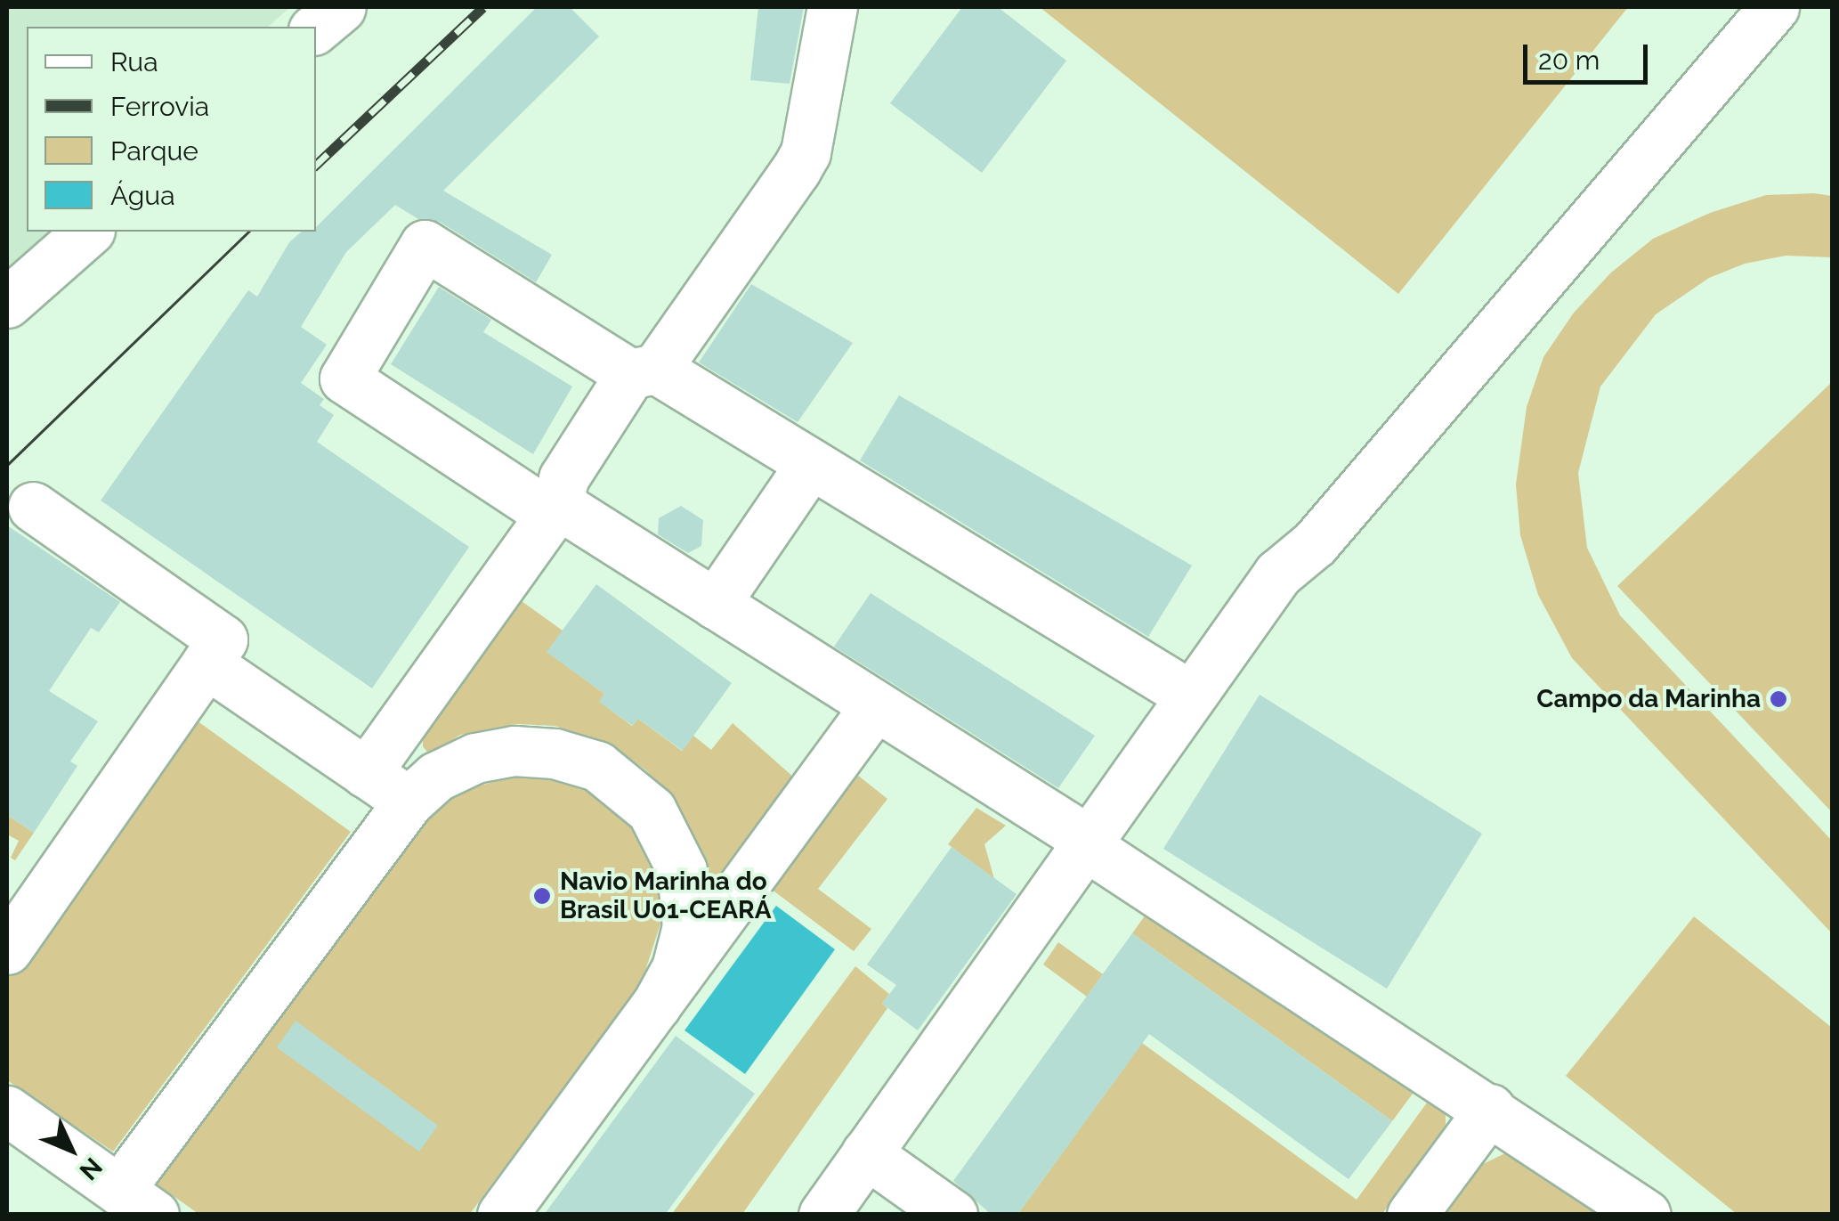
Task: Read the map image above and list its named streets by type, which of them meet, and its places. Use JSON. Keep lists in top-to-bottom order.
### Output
{
  "places": ["Campo da Marinha", "Navio Marinha do Brasil U01-CEARÁ"],
  "legend": [
    "Rua",
    "Ferrovia",
    "Parque",
    "Água"
  ],
  "scale_bar": "20 m",
  "north": "bottom right"
}
